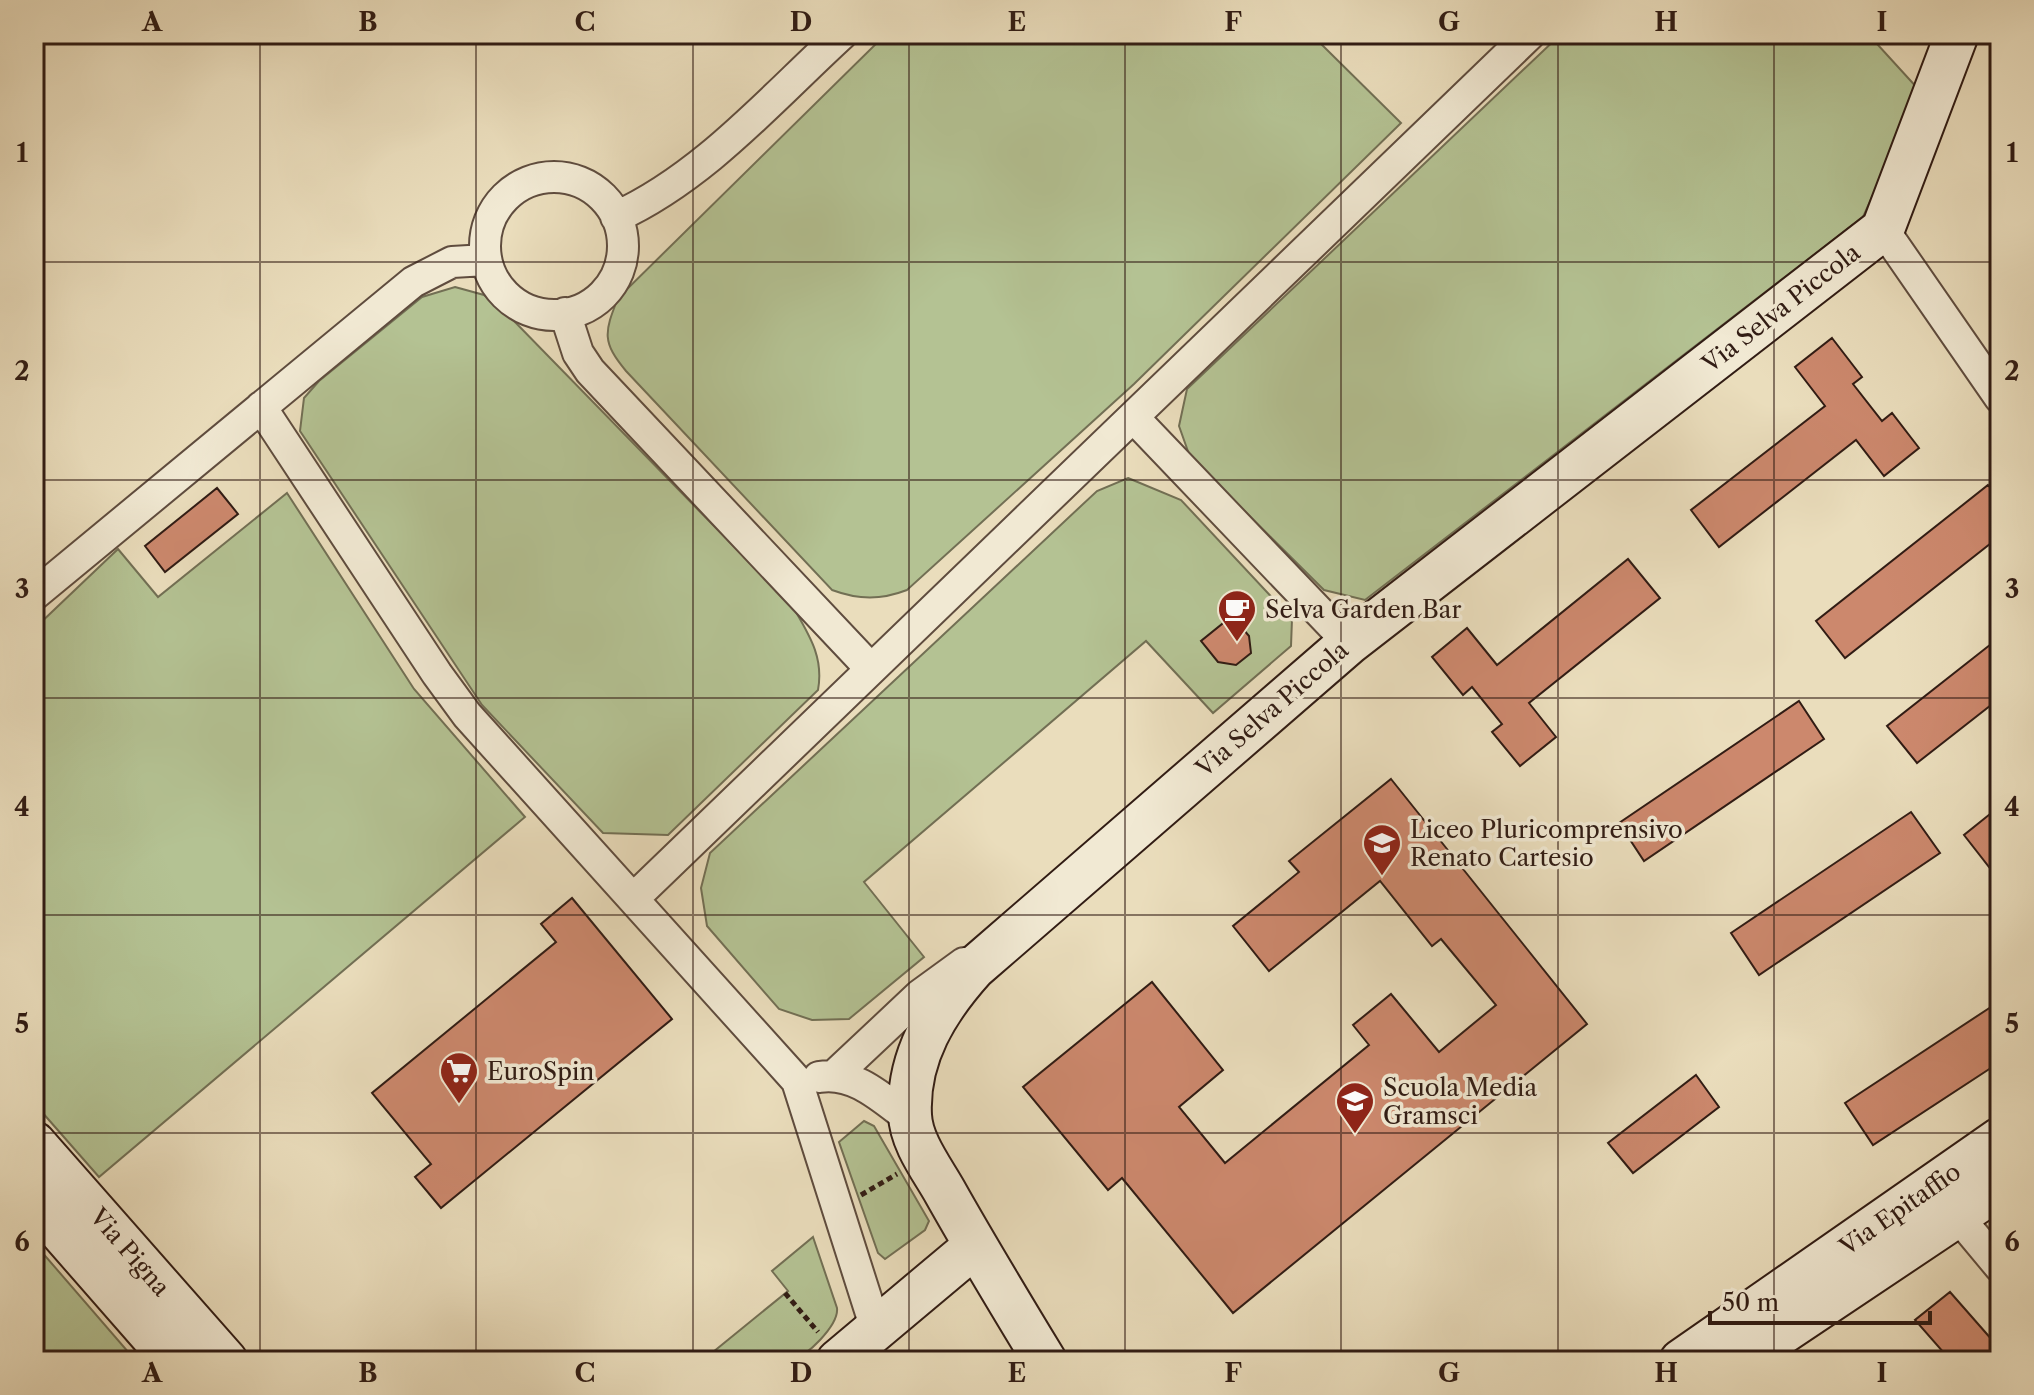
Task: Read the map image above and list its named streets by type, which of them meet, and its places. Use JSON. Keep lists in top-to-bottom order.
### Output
{
  "streets": {
    "street": ["Via Selva Piccola", "Via Epitaffio", "Via Pigna"]
  },
  "places": {
    "cafe": ["Selva Garden Bar"],
    "school or university": ["Liceo Pluricomprensivo Renato Cartesio", "Scuola Media Gramsci"],
    "supermarket": ["EuroSpin"]
  },
  "scale_bar": "50 m",
  "grid": {
    "columns": [
      "A",
      "B",
      "C",
      "D",
      "E",
      "F",
      "G",
      "H",
      "I"
    ],
    "rows": [
      "1",
      "2",
      "3",
      "4",
      "5",
      "6"
    ]
  }
}
